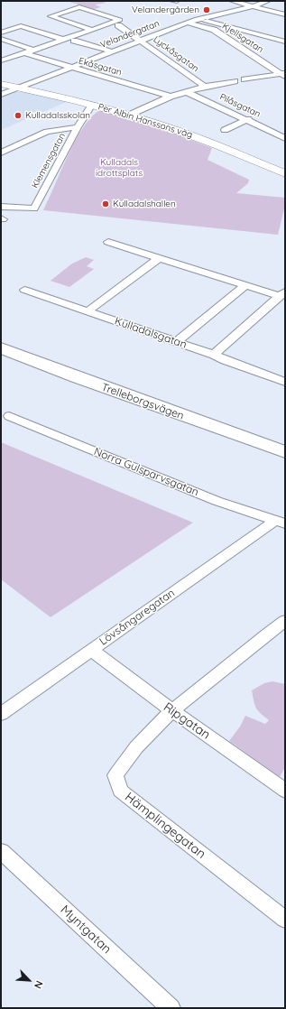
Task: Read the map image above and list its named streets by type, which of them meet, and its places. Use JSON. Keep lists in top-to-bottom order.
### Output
{
  "streets": {
    "highway": ["Trelleborgsvägen"],
    "street": [
      "Velandergatan",
      "Kjellsgatan",
      "Lyckåsgatan",
      "Ekåsgatan",
      "Pilåsgatan",
      "Per Albin Hanssons väg",
      "Klemensgatan",
      "Kulladalsgatan",
      "Norra Gulsparvsgatan",
      "Lövsångaregatan",
      "Ripgatan",
      "Hämplingegatan",
      "Myntgatan"
    ]
  },
  "crossings": [
    ["Velandergatan", "Kjellsgatan"],
    ["Velandergatan", "Lyckåsgatan"],
    ["Velandergatan", "Ekåsgatan"],
    ["Velandergatan", "Per Albin Hanssons väg"],
    ["Lyckåsgatan", "Ekåsgatan"],
    ["Lyckåsgatan", "Pilåsgatan"],
    ["Lyckåsgatan", "Per Albin Hanssons väg"],
    ["Per Albin Hanssons väg", "Klemensgatan"],
    ["Norra Gulsparvsgatan", "Lövsångaregatan"],
    ["Lövsångaregatan", "Ripgatan"],
    ["Ripgatan", "Hämplingegatan"]
  ],
  "parks": ["Kulladals idrottsplats"],
  "places": ["Velandergården", "Kulladalsskolan", "Kulladalshallen"],
  "north": "bottom right"
}
